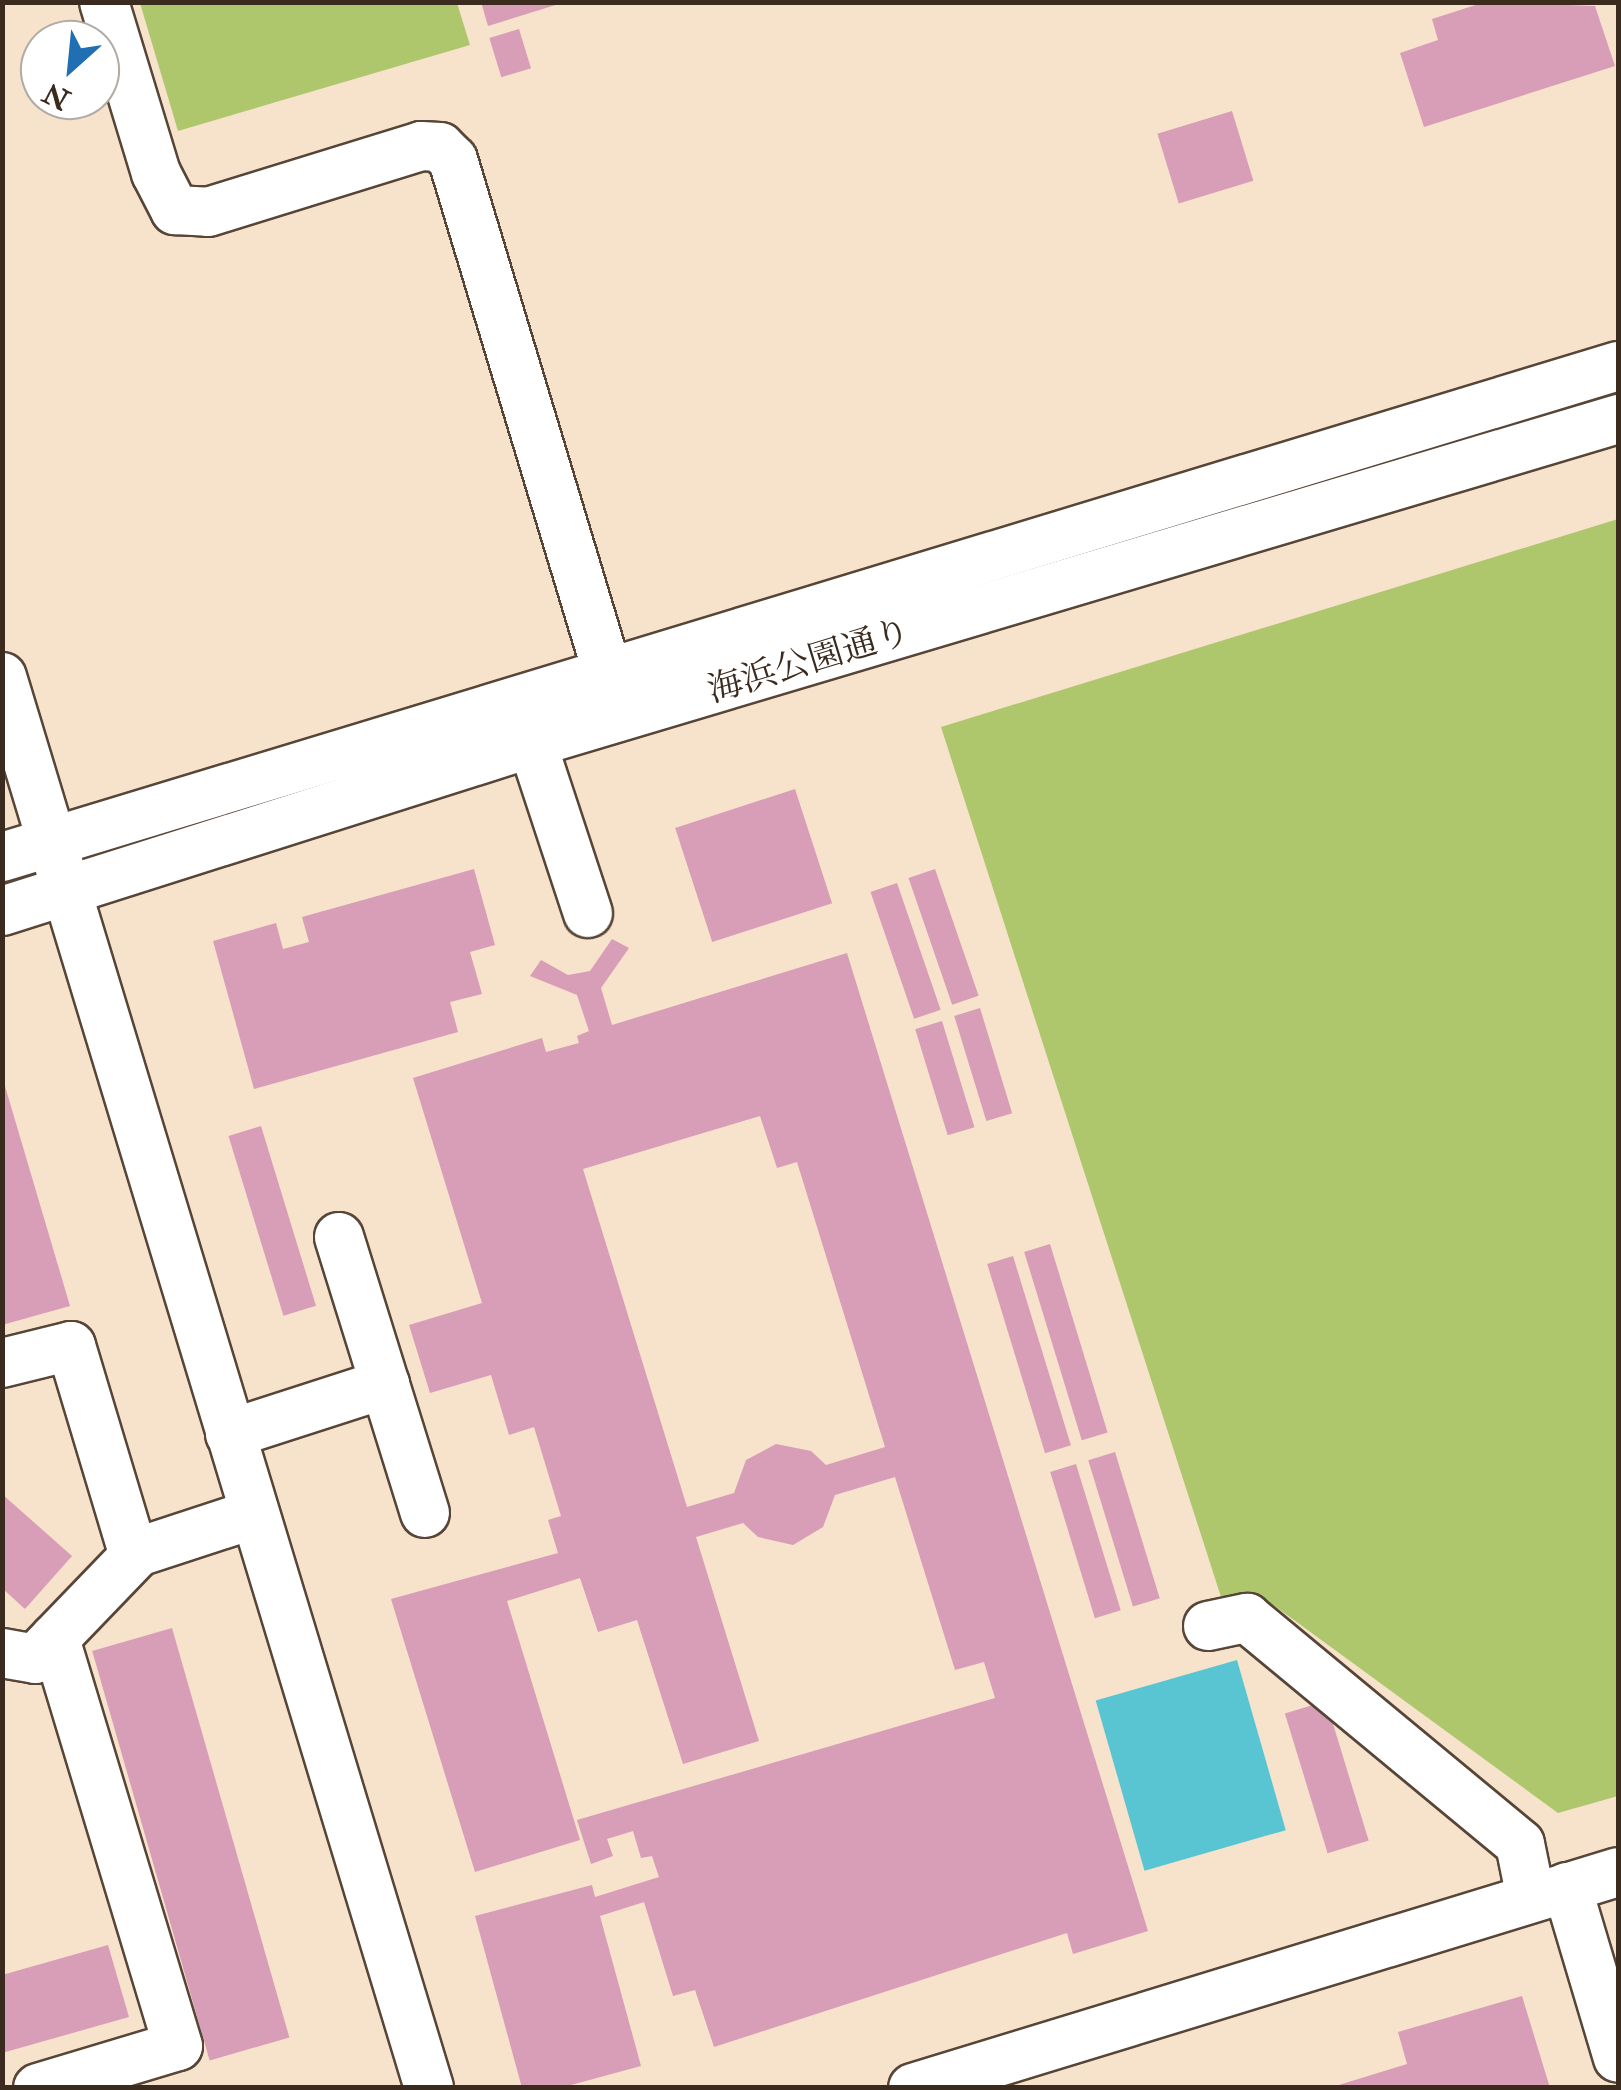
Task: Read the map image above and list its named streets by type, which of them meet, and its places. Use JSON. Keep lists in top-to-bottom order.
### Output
{
  "streets": {
    "street": ["海浜公園通り"]
  },
  "north": "bottom left"
}
